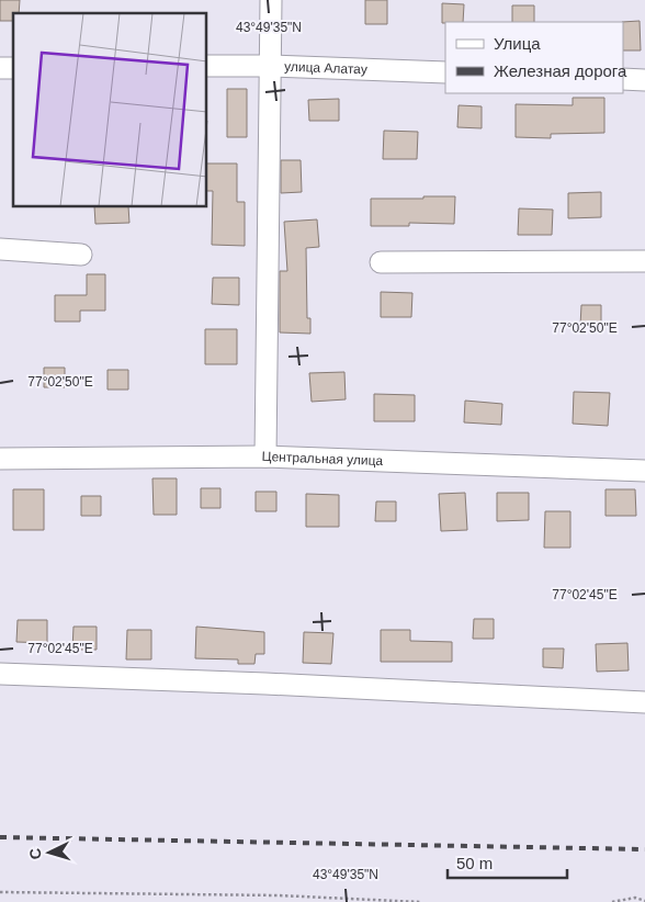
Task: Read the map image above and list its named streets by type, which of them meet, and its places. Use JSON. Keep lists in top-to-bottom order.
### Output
{
  "streets": {
    "street": ["улица Алатау", "Центральная улица"]
  },
  "legend": ["Улица", "Железная дорога"],
  "scale_bar": "50 m",
  "north": "left",
  "coordinates": ["43°49'35\"N", "77°02'50\"E", "77°02'45\"E"]
}
